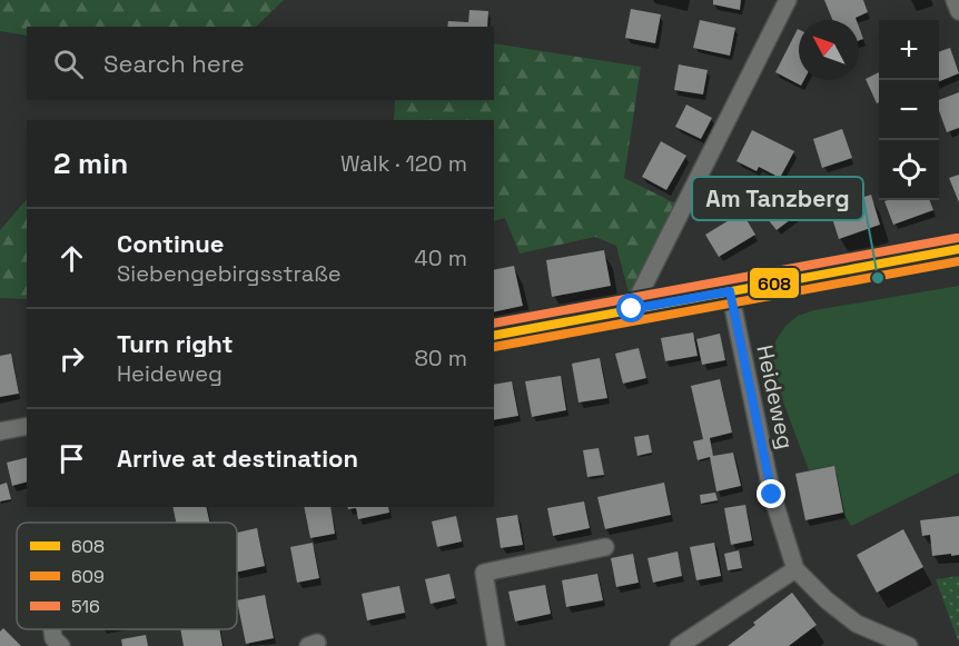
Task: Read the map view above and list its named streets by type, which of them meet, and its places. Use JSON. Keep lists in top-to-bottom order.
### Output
{
  "streets": {
    "street": ["Heideweg"]
  },
  "places": ["Am Tanzberg"],
  "lines": ["transit line 516", "transit line 608", "transit line 609"],
  "legend": ["608", "609", "516"],
  "north": "top left",
  "page": {
    "map_buttons": ["+", "−"],
    "search": "Search here",
    "heading": ["2 min", "Walk · 120 m"],
    "list": [
      ["Continue", "Siebengebirgsstraße", "40 m"],
      ["Turn right", "Heideweg", "80 m"],
      "Arrive at destination"
    ]
  }
}
